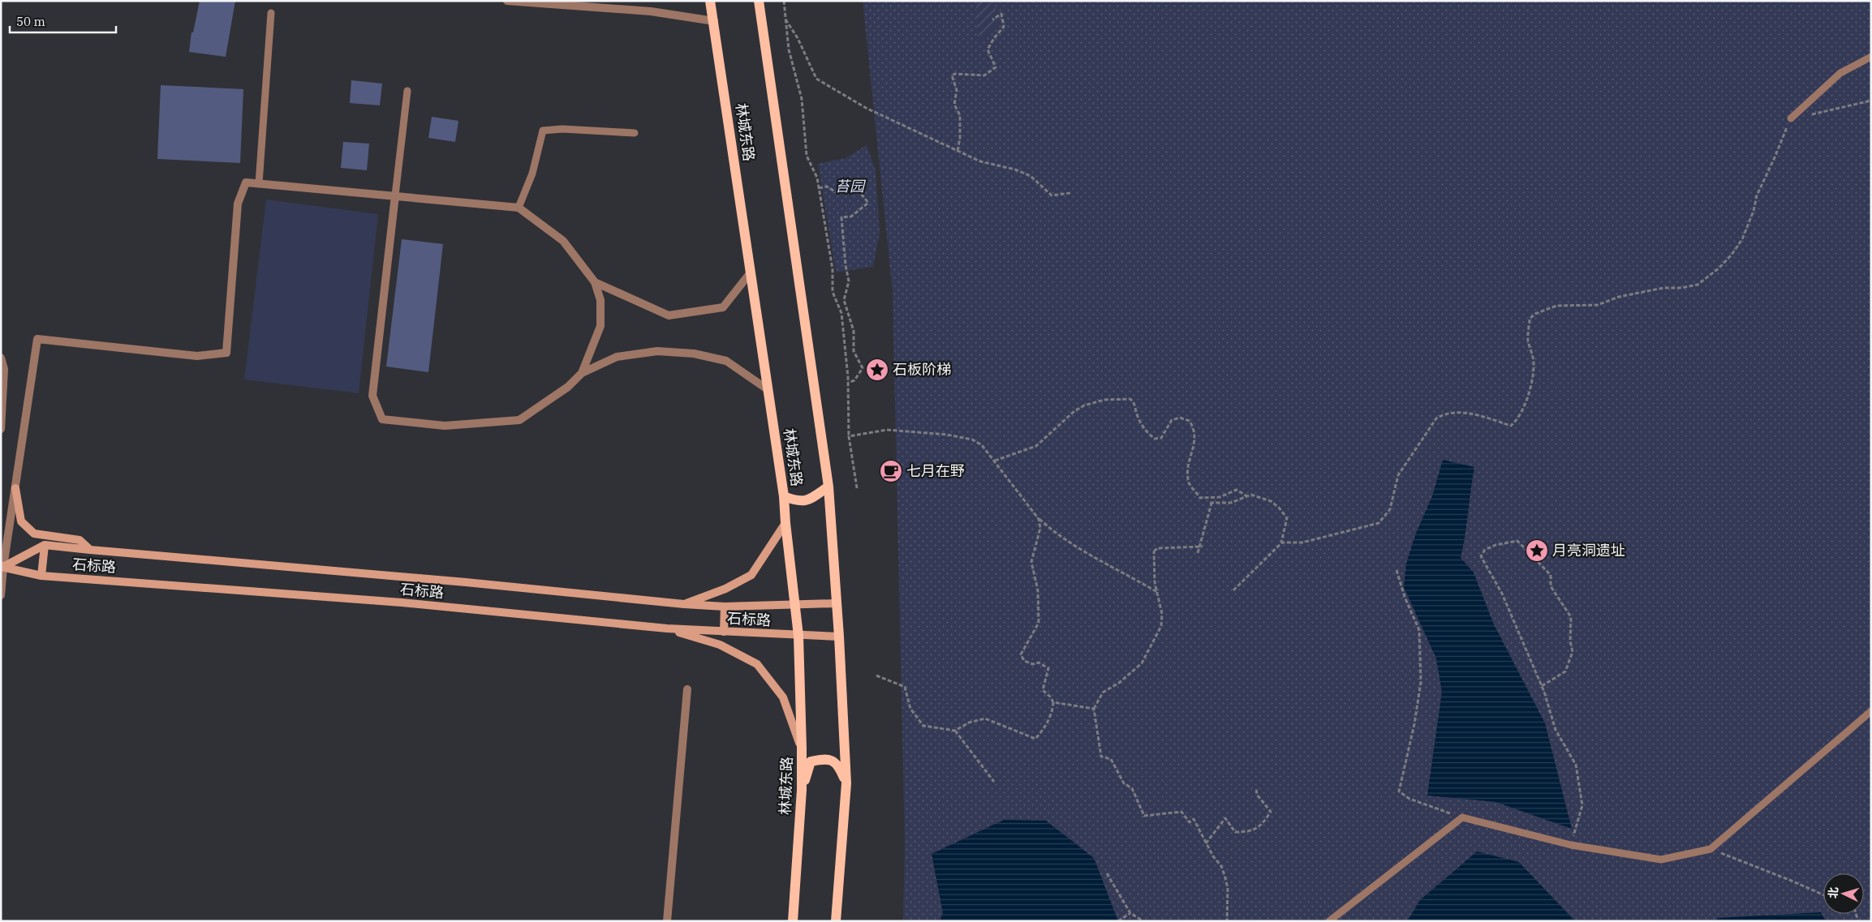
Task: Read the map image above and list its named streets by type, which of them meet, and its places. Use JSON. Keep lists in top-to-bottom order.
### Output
{
  "streets": {
    "main road": ["林城东路", "石标路"]
  },
  "crossings": [
    ["林城东路", "石标路"]
  ],
  "parks": ["苔园"],
  "places": {
    "place": ["石板阶梯", "月亮洞遗址"],
    "cafe": ["七月在野"]
  },
  "scale_bar": "50 m",
  "north": "left"
}
